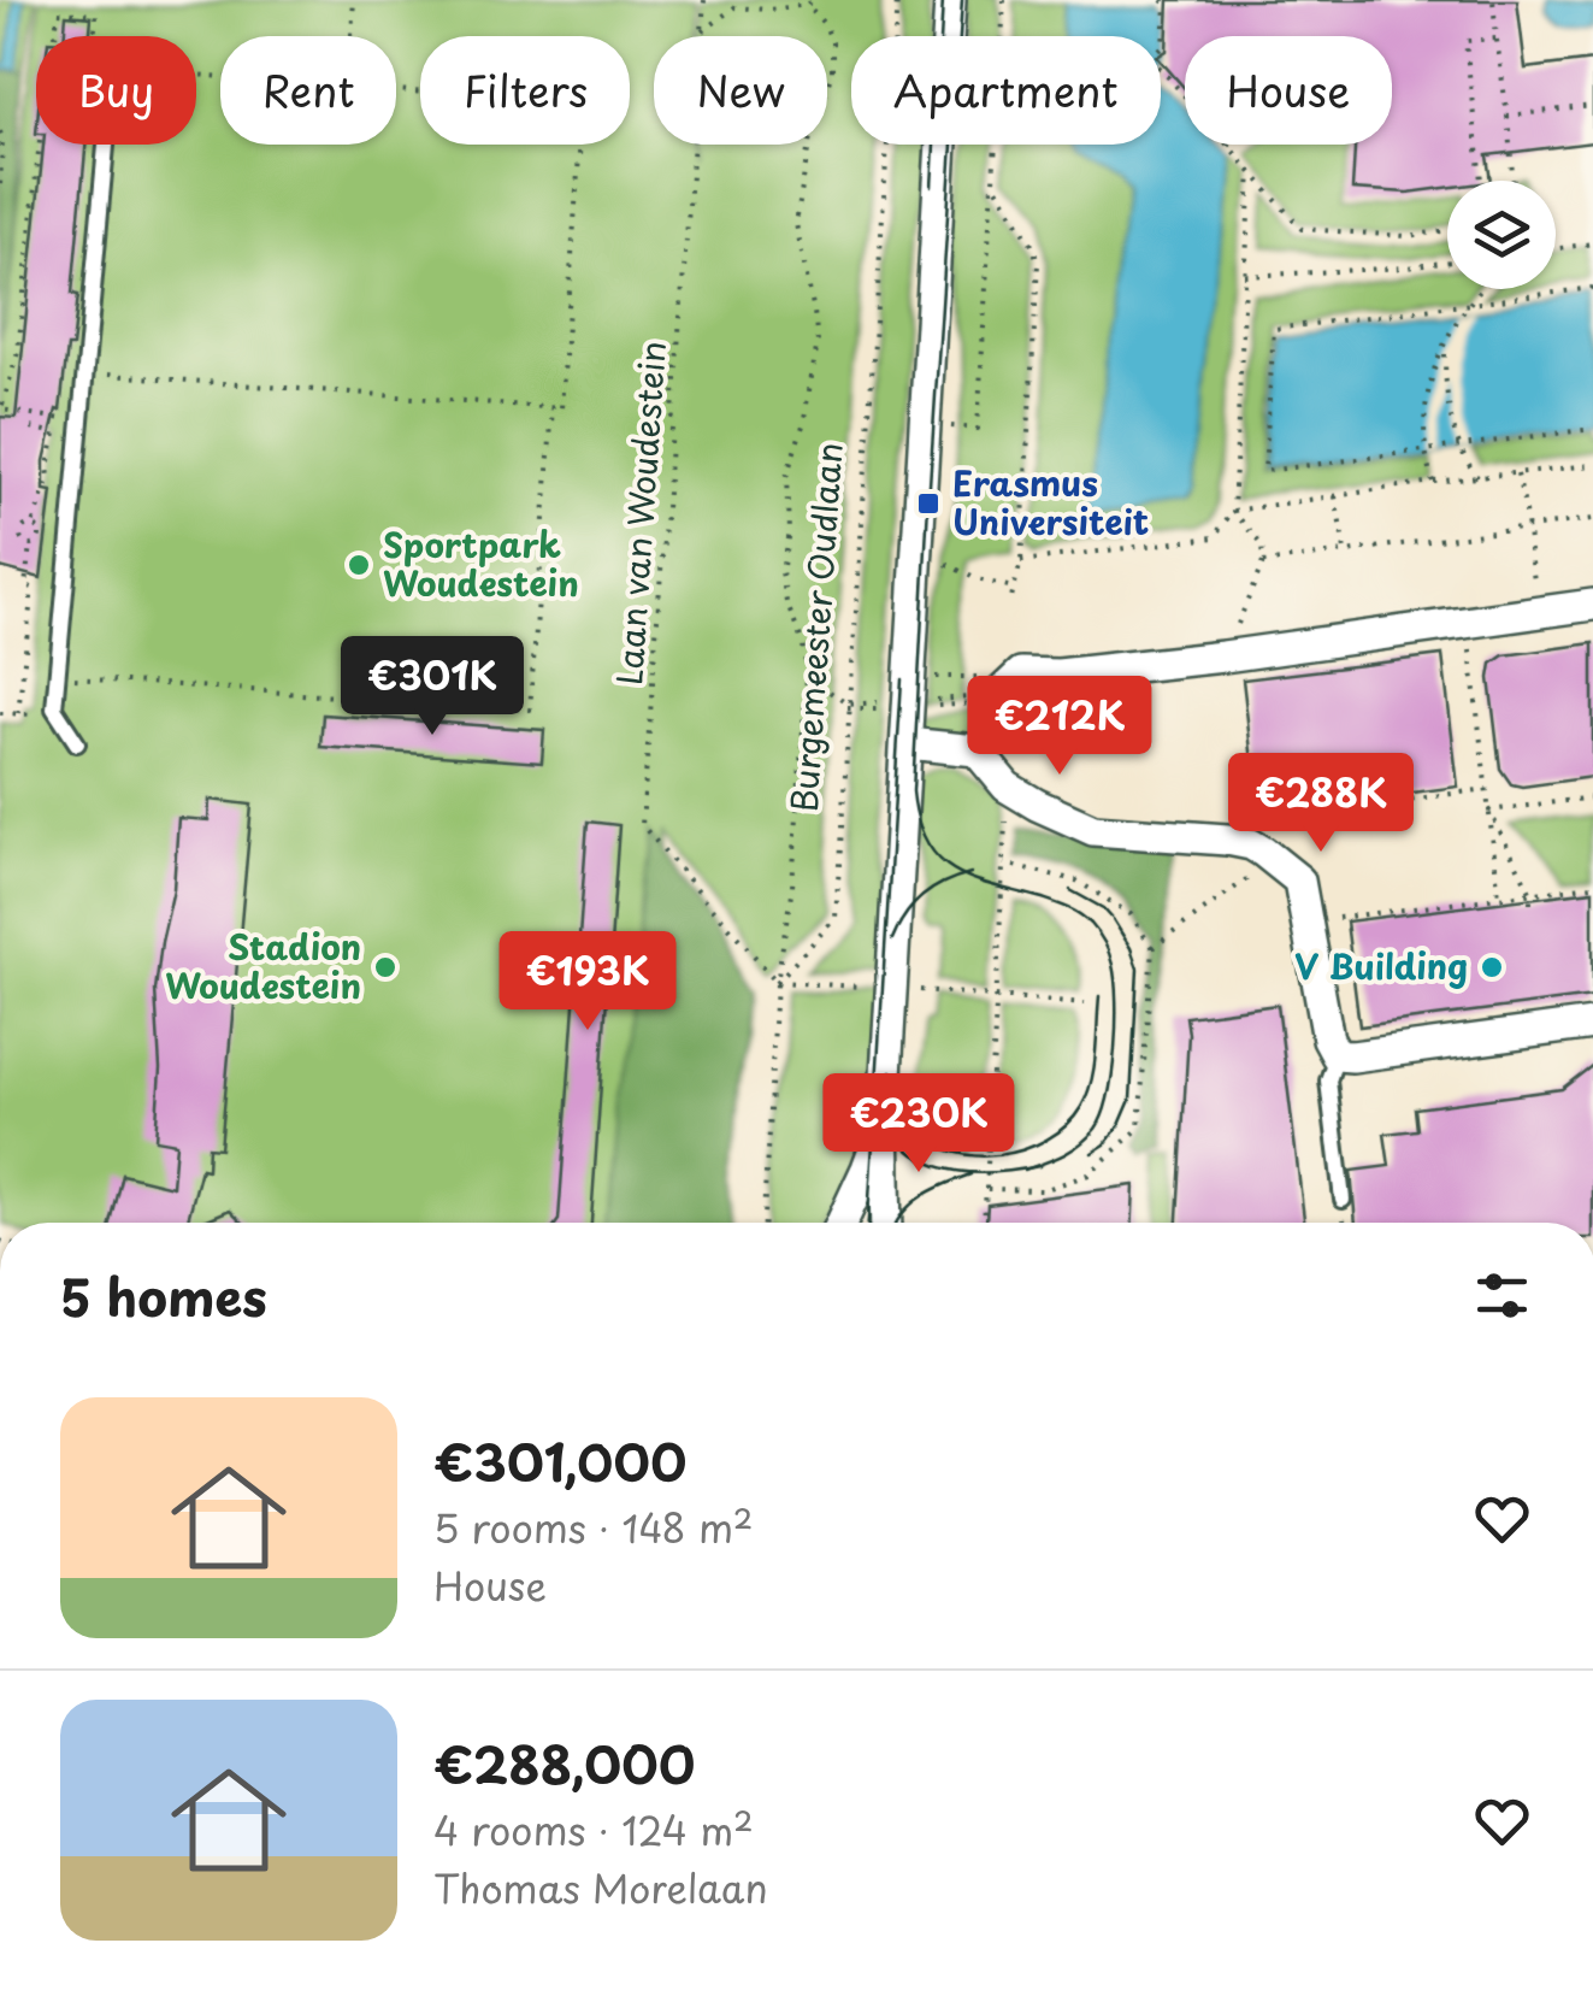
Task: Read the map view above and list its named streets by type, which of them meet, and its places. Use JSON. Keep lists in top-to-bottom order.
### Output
{
  "streets": {
    "path": ["Laan van Woudestein", "Burgemeester Oudlaan"]
  },
  "crossings": [
    ["Laan van Woudestein", "Burgemeester Oudlaan"]
  ],
  "places": {
    "transit": ["Erasmus Universiteit"],
    "other": ["Sportpark Woudestein", "Stadion Woudestein", "V Building"]
  },
  "page": {
    "chip": [
      "Buy",
      "Rent",
      "Filters",
      "New",
      "Apartment",
      "House"
    ],
    "price": [
      "€301K",
      "€212K",
      "€288K",
      "€193K",
      "€230K"
    ],
    "heading": "5 homes",
    "list": [
      {
        "name": "€301,000",
        "note": "5 rooms · 148 m² · House"
      },
      {
        "name": "€288,000",
        "note": "4 rooms · 124 m² · Thomas Morelaan"
      }
    ]
  }
}
